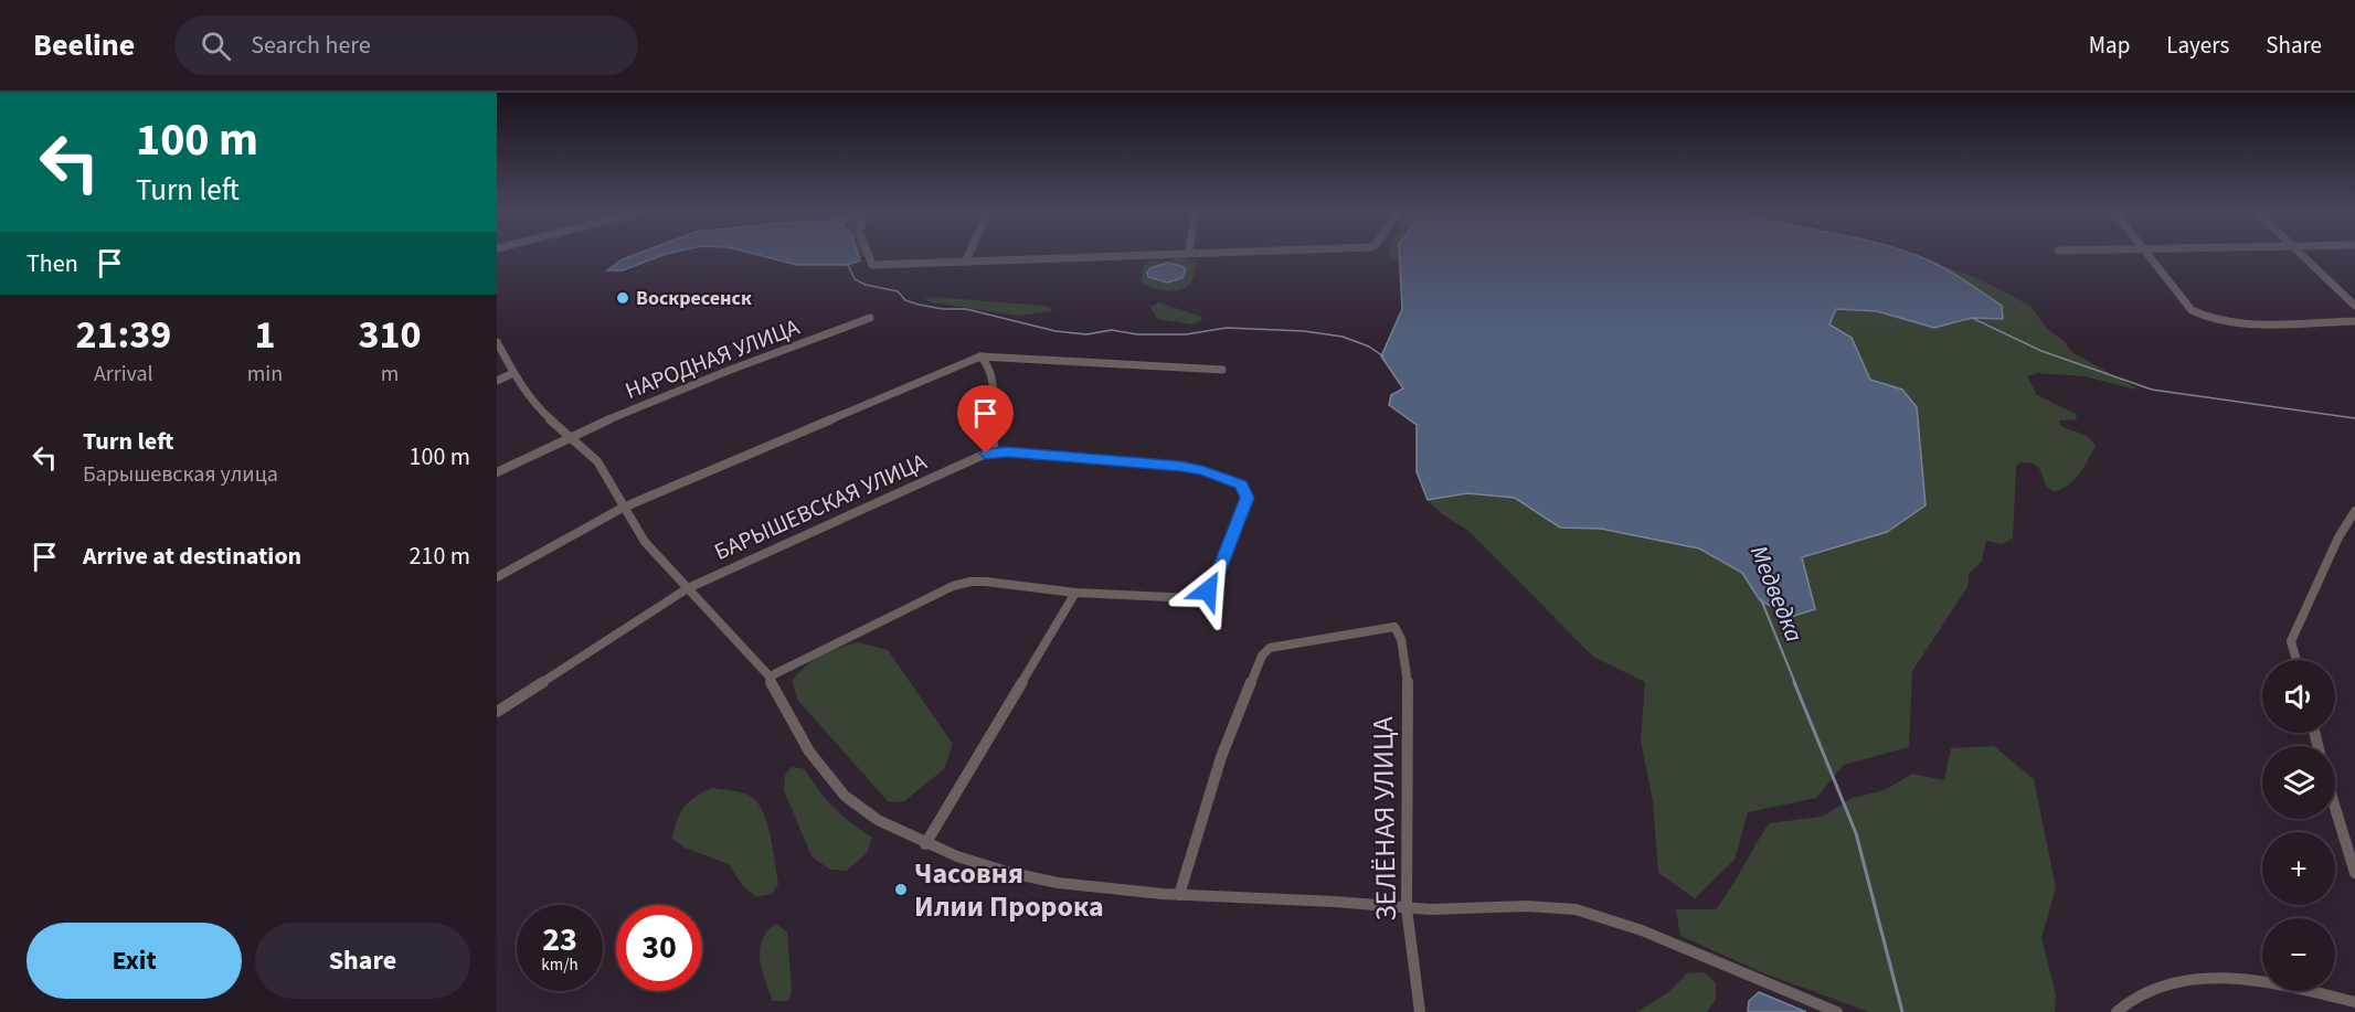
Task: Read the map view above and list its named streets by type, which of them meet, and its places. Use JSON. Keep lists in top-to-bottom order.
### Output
{
  "streets": {
    "street": ["НАРОДНАЯ УЛИЦА", "БАРЫШЕВСКАЯ УЛИЦА", "ЗЕЛЁНАЯ УЛИЦА"]
  },
  "water": ["Медведка"],
  "places": ["Воскресенск", "Часовня Илии Пророка"],
  "page": {
    "header": "Beeline",
    "search": "Search here",
    "nav": ["Map", "Layers", "Share"],
    "turn": ["100 m", "Turn left"],
    "then": "Then",
    "eta": [
      "21:39",
      "Arrival",
      "1",
      "min",
      "310",
      "m"
    ],
    "list": [
      {
        "name": "Turn left",
        "note": "Барышевская улица",
        "value": "100 m"
      },
      {
        "name": "Arrive at destination",
        "value": "210 m"
      }
    ],
    "map_buttons": ["+", "−"],
    "speed": "23 km/h",
    "limit": "30",
    "buttons": ["Exit", "Share"]
  }
}
